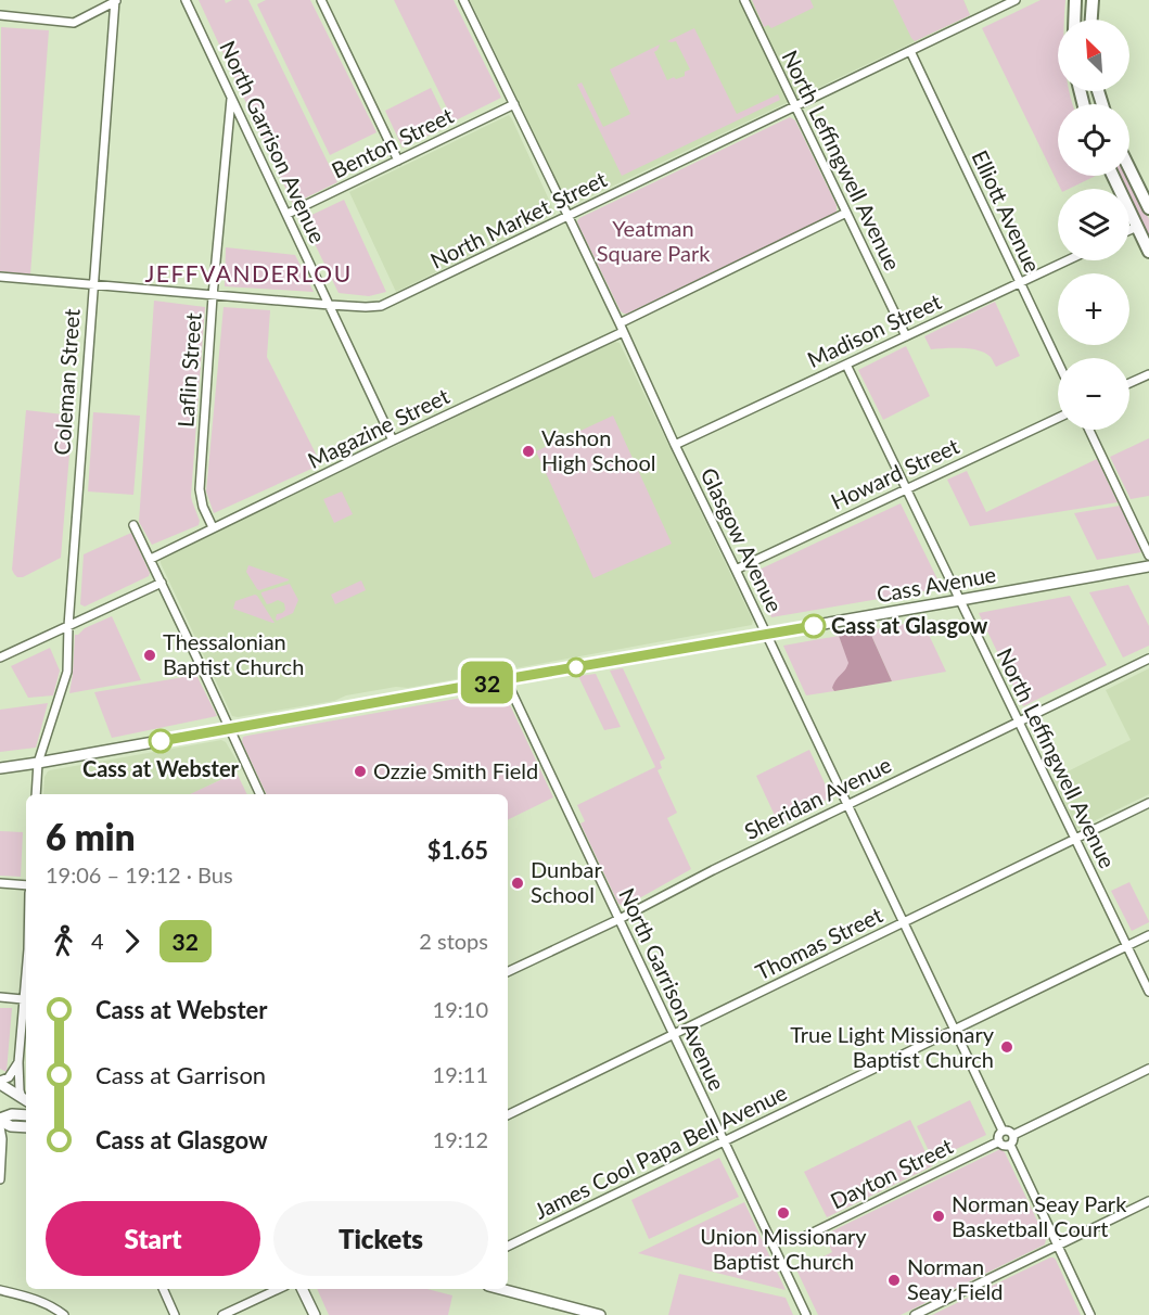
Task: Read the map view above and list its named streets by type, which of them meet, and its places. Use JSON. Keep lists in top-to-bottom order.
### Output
{
  "streets": {
    "main road": ["Cass Avenue"],
    "street": [
      "North Garrison Avenue",
      "Benton Street",
      "North Leffingwell Avenue",
      "Elliott Avenue",
      "North Market Street",
      "Madison Street",
      "Laflin Street",
      "Coleman Street",
      "Magazine Street",
      "Howard Street",
      "Glasgow Avenue",
      "Sheridan Avenue",
      "Thomas Street",
      "James Cool Papa Bell Avenue",
      "Dayton Street"
    ]
  },
  "crossings": [
    ["North Garrison Avenue", "Benton Street"],
    ["North Garrison Avenue", "North Market Street"],
    ["North Garrison Avenue", "Laflin Street"],
    ["North Garrison Avenue", "Magazine Street"],
    ["North Garrison Avenue", "Cass Avenue"],
    ["North Garrison Avenue", "Sheridan Avenue"],
    ["North Garrison Avenue", "Thomas Street"],
    ["North Garrison Avenue", "James Cool Papa Bell Avenue"],
    ["Benton Street", "Glasgow Avenue"],
    ["North Leffingwell Avenue", "North Market Street"],
    ["North Leffingwell Avenue", "Madison Street"],
    ["North Leffingwell Avenue", "Howard Street"],
    ["North Leffingwell Avenue", "Cass Avenue"],
    ["North Leffingwell Avenue", "Sheridan Avenue"],
    ["North Leffingwell Avenue", "Thomas Street"],
    ["North Leffingwell Avenue", "James Cool Papa Bell Avenue"],
    ["Elliott Avenue", "North Market Street"],
    ["Elliott Avenue", "Madison Street"],
    ["North Market Street", "Laflin Street"],
    ["North Market Street", "Coleman Street"],
    ["North Market Street", "Glasgow Avenue"],
    ["Madison Street", "Glasgow Avenue"],
    ["Laflin Street", "Magazine Street"],
    ["Coleman Street", "Cass Avenue"],
    ["Magazine Street", "Glasgow Avenue"],
    ["Howard Street", "Glasgow Avenue"],
    ["Glasgow Avenue", "Cass Avenue"],
    ["Glasgow Avenue", "Sheridan Avenue"],
    ["Glasgow Avenue", "Thomas Street"],
    ["Glasgow Avenue", "James Cool Papa Bell Avenue"],
    ["Glasgow Avenue", "Dayton Street"]
  ],
  "districts": ["JEFFVANDERLOU"],
  "parks": ["Yeatman Square Park"],
  "places": [
    "Vashon High School",
    "Cass at Glasgow",
    "Thessalonian Baptist Church",
    "Cass at Webster",
    "Ozzie Smith Field",
    "Dunbar School",
    "True Light Missionary Baptist Church",
    "Union Missionary Baptist Church",
    "Norman Seay Park Basketball Court",
    "Norman Seay Field"
  ],
  "lines": ["bus line 32"],
  "north": "top left",
  "page": {
    "on_map": "32",
    "map_buttons": ["+", "−"],
    "heading": ["6 min", "19:06 – 19:12 · Bus", "$1.65"],
    "legs": ["4", "32", "2 stops"],
    "list": [
      {
        "name": "Cass at Webster",
        "value": "19:10"
      },
      {
        "name": "Cass at Garrison",
        "value": "19:11"
      },
      {
        "name": "Cass at Glasgow",
        "value": "19:12"
      }
    ],
    "buttons": ["Start", "Tickets"]
  }
}
